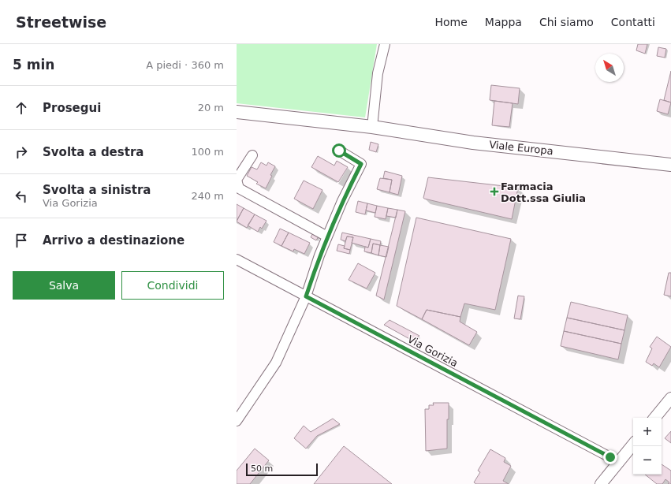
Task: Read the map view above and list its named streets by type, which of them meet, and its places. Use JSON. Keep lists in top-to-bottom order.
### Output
{
  "streets": {
    "main road": ["Viale Europa"],
    "street": ["Via Gorizia"]
  },
  "places": {
    "health": ["Farmacia Dott.ssa Giulia"]
  },
  "scale_bar": "50 m",
  "north": "top left",
  "page": {
    "header": "Streetwise",
    "nav": [
      "Home",
      "Mappa",
      "Chi siamo",
      "Contatti"
    ],
    "heading": ["5 min", "A piedi · 360 m"],
    "list": [
      ["Prosegui", "20 m"],
      ["Svolta a destra", "100 m"],
      ["Svolta a sinistra", "Via Gorizia", "240 m"],
      "Arrivo a destinazione"
    ],
    "buttons": ["Salva", "Condividi"],
    "map_buttons": ["+", "−"],
    "scale": "50 m"
  }
}
